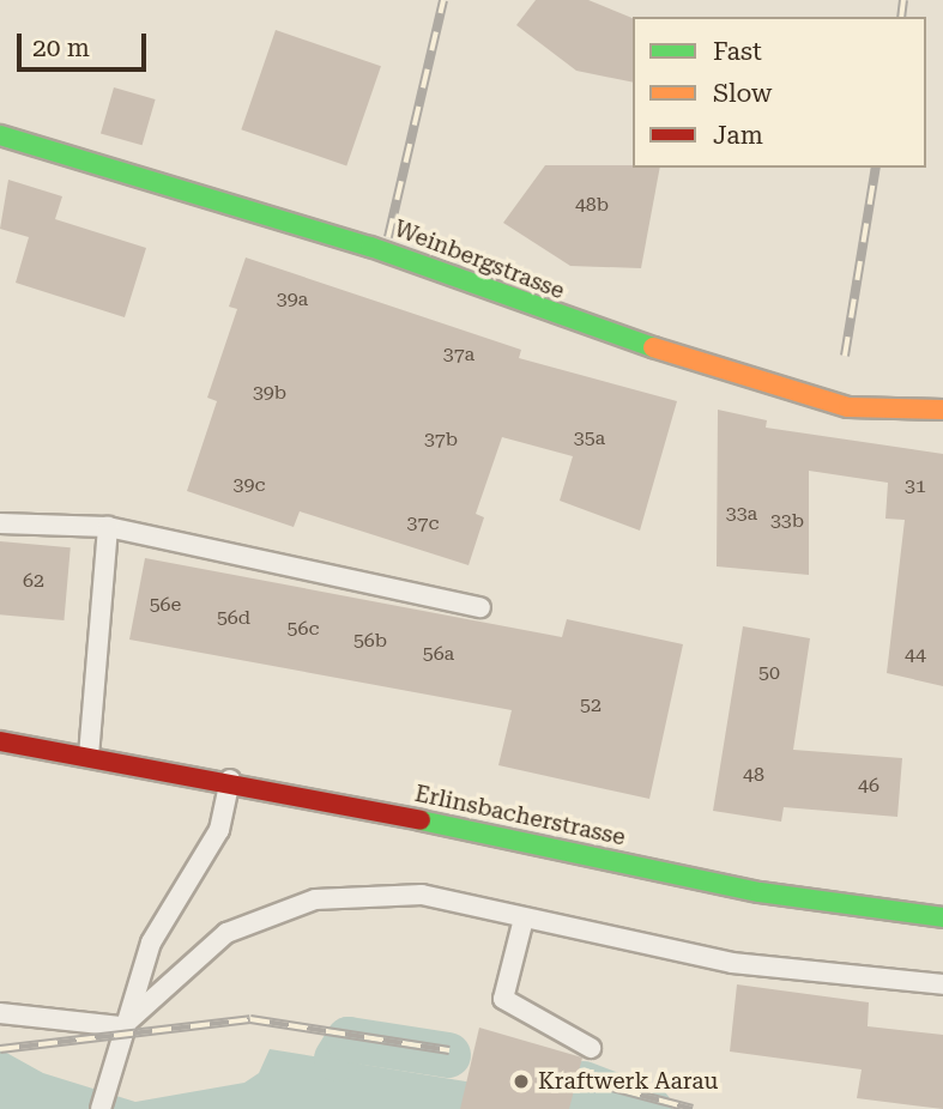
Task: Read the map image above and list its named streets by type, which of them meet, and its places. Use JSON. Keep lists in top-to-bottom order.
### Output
{
  "streets": {
    "street": ["Weinbergstrasse", "Erlinsbacherstrasse"]
  },
  "places": ["Kraftwerk Aarau"],
  "house_numbers": [
    "48b",
    "39a",
    "37a",
    "39b",
    "35a",
    "37b",
    "39c",
    "31",
    "33a",
    "33b",
    "37c",
    "62",
    "56e",
    "56d",
    "56c",
    "56b",
    "56a",
    "44",
    "50",
    "52",
    "48",
    "46"
  ],
  "legend": ["Fast", "Slow", "Jam"],
  "scale_bar": "20 m"
}
